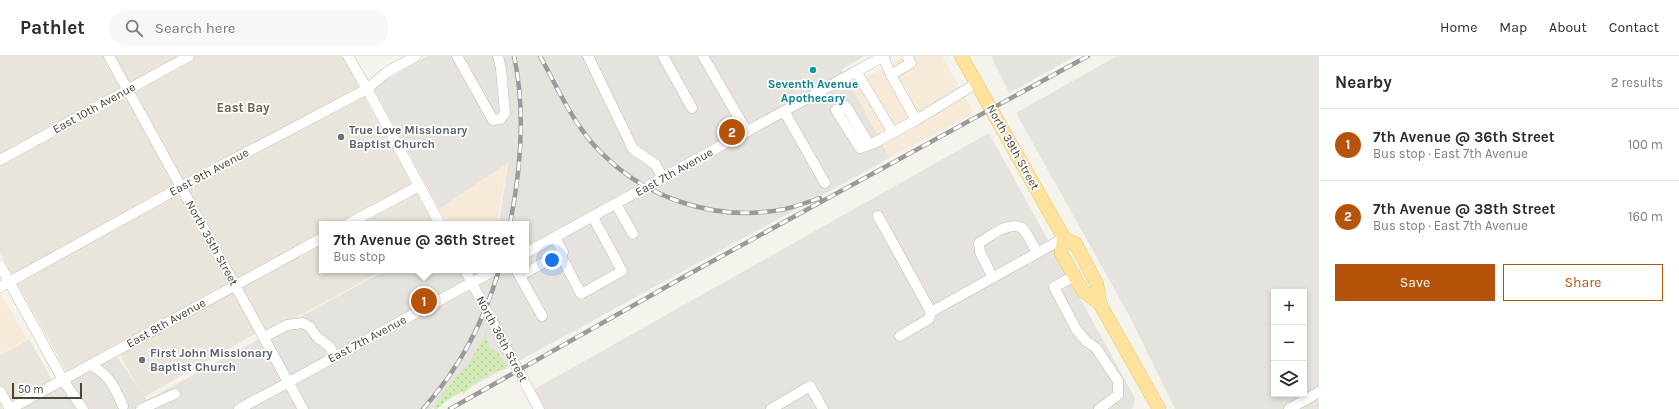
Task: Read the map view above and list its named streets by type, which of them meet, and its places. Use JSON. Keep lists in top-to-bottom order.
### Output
{
  "streets": {
    "main road": ["North 39th Street"],
    "street": [
      "East 10th Avenue",
      "East 9th Avenue",
      "East 7th Avenue",
      "North 35th Street",
      "East 8th Avenue",
      "North 36th Street"
    ]
  },
  "crossings": [
    ["East 10th Avenue", "North 35th Street"],
    ["East 9th Avenue", "North 35th Street"],
    ["East 7th Avenue", "North 35th Street"],
    ["East 7th Avenue", "North 36th Street"],
    ["North 35th Street", "East 8th Avenue"]
  ],
  "districts": ["East Bay"],
  "places": ["Seventh Avenue Apothecary", "True Love Missionary Baptist Church", "First John Missionary Baptist Church"],
  "scale_bar": "50 m",
  "page": {
    "header": "Pathlet",
    "search": "Search here",
    "nav": [
      "Home",
      "Map",
      "About",
      "Contact"
    ],
    "heading": ["Nearby", "2 results"],
    "list": [
      {
        "mark": "1",
        "name": "7th Avenue @ 36th Street",
        "note": "Bus stop · East 7th Avenue",
        "value": "100 m"
      },
      {
        "mark": "2",
        "name": "7th Avenue @ 38th Street",
        "note": "Bus stop · East 7th Avenue",
        "value": "160 m"
      }
    ],
    "pins": ["2", "1"],
    "popup": ["7th Avenue @ 36th Street", "Bus stop"],
    "buttons": ["Save", "Share"],
    "map_buttons": ["+", "−"],
    "scale": "50 m"
  }
}
